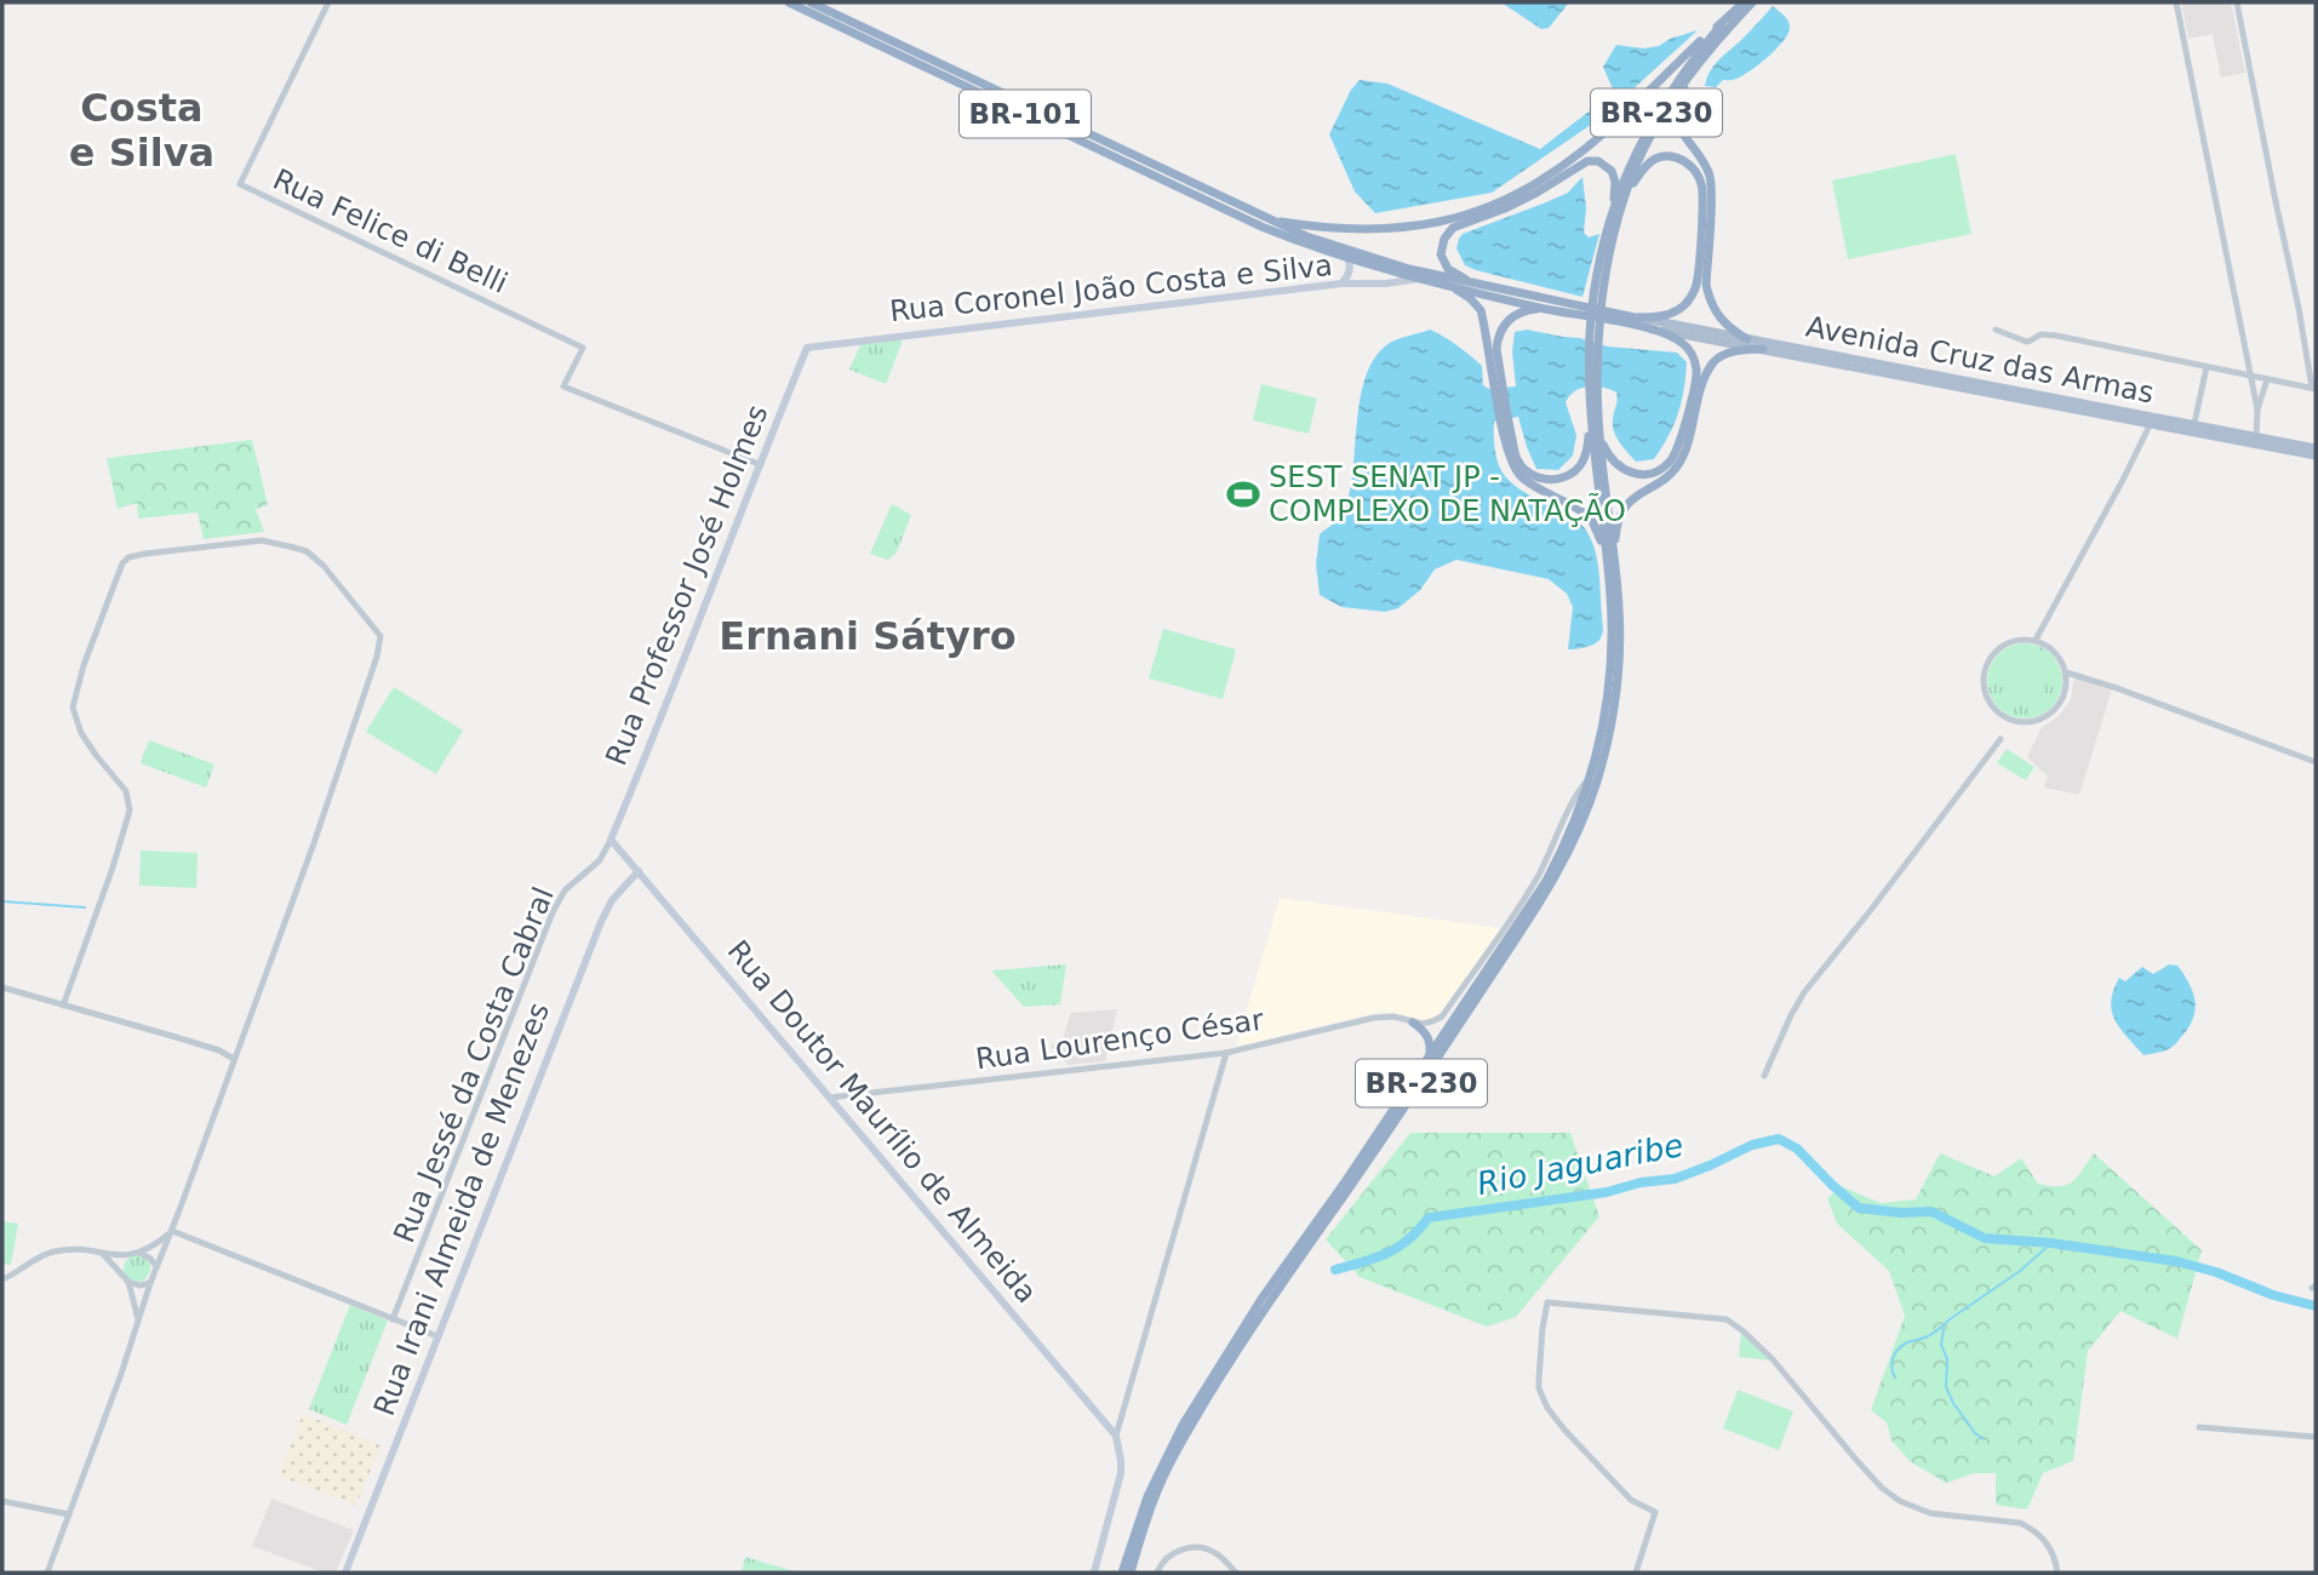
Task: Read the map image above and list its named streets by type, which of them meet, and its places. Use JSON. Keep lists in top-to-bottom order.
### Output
{
  "streets": {
    "highway": ["BR-230", "BR-101"],
    "main road": [
      "Rua Coronel João Costa e Silva",
      "Avenida Cruz das Armas",
      "Rua Professor José Holmes",
      "Rua Doutor Maurílio de Almeida",
      "Rua Irani Almeida de Menezes"
    ],
    "street": ["Rua Felice di Belli", "Rua Lourenço César", "Rua Jessé da Costa Cabral"]
  },
  "crossings": [
    ["BR-230", "BR-101"],
    ["BR-101", "Rua Coronel João Costa e Silva"],
    ["BR-101", "Avenida Cruz das Armas"],
    ["Rua Felice di Belli", "Rua Professor José Holmes"],
    ["Rua Coronel João Costa e Silva", "Rua Professor José Holmes"],
    ["Rua Professor José Holmes", "Rua Jessé da Costa Cabral"],
    ["Rua Professor José Holmes", "Rua Doutor Maurílio de Almeida"],
    ["Rua Lourenço César", "Rua Doutor Maurílio de Almeida"],
    ["Rua Jessé da Costa Cabral", "Rua Doutor Maurílio de Almeida"],
    ["Rua Doutor Maurílio de Almeida", "Rua Irani Almeida de Menezes"]
  ],
  "districts": ["Costa e Silva", "Ernani Sátyro"],
  "water": ["Rio Jaguaribe"],
  "places": {
    "sports": ["SEST SENAT JP - COMPLEXO DE NATAÇÃO"]
  }
}
